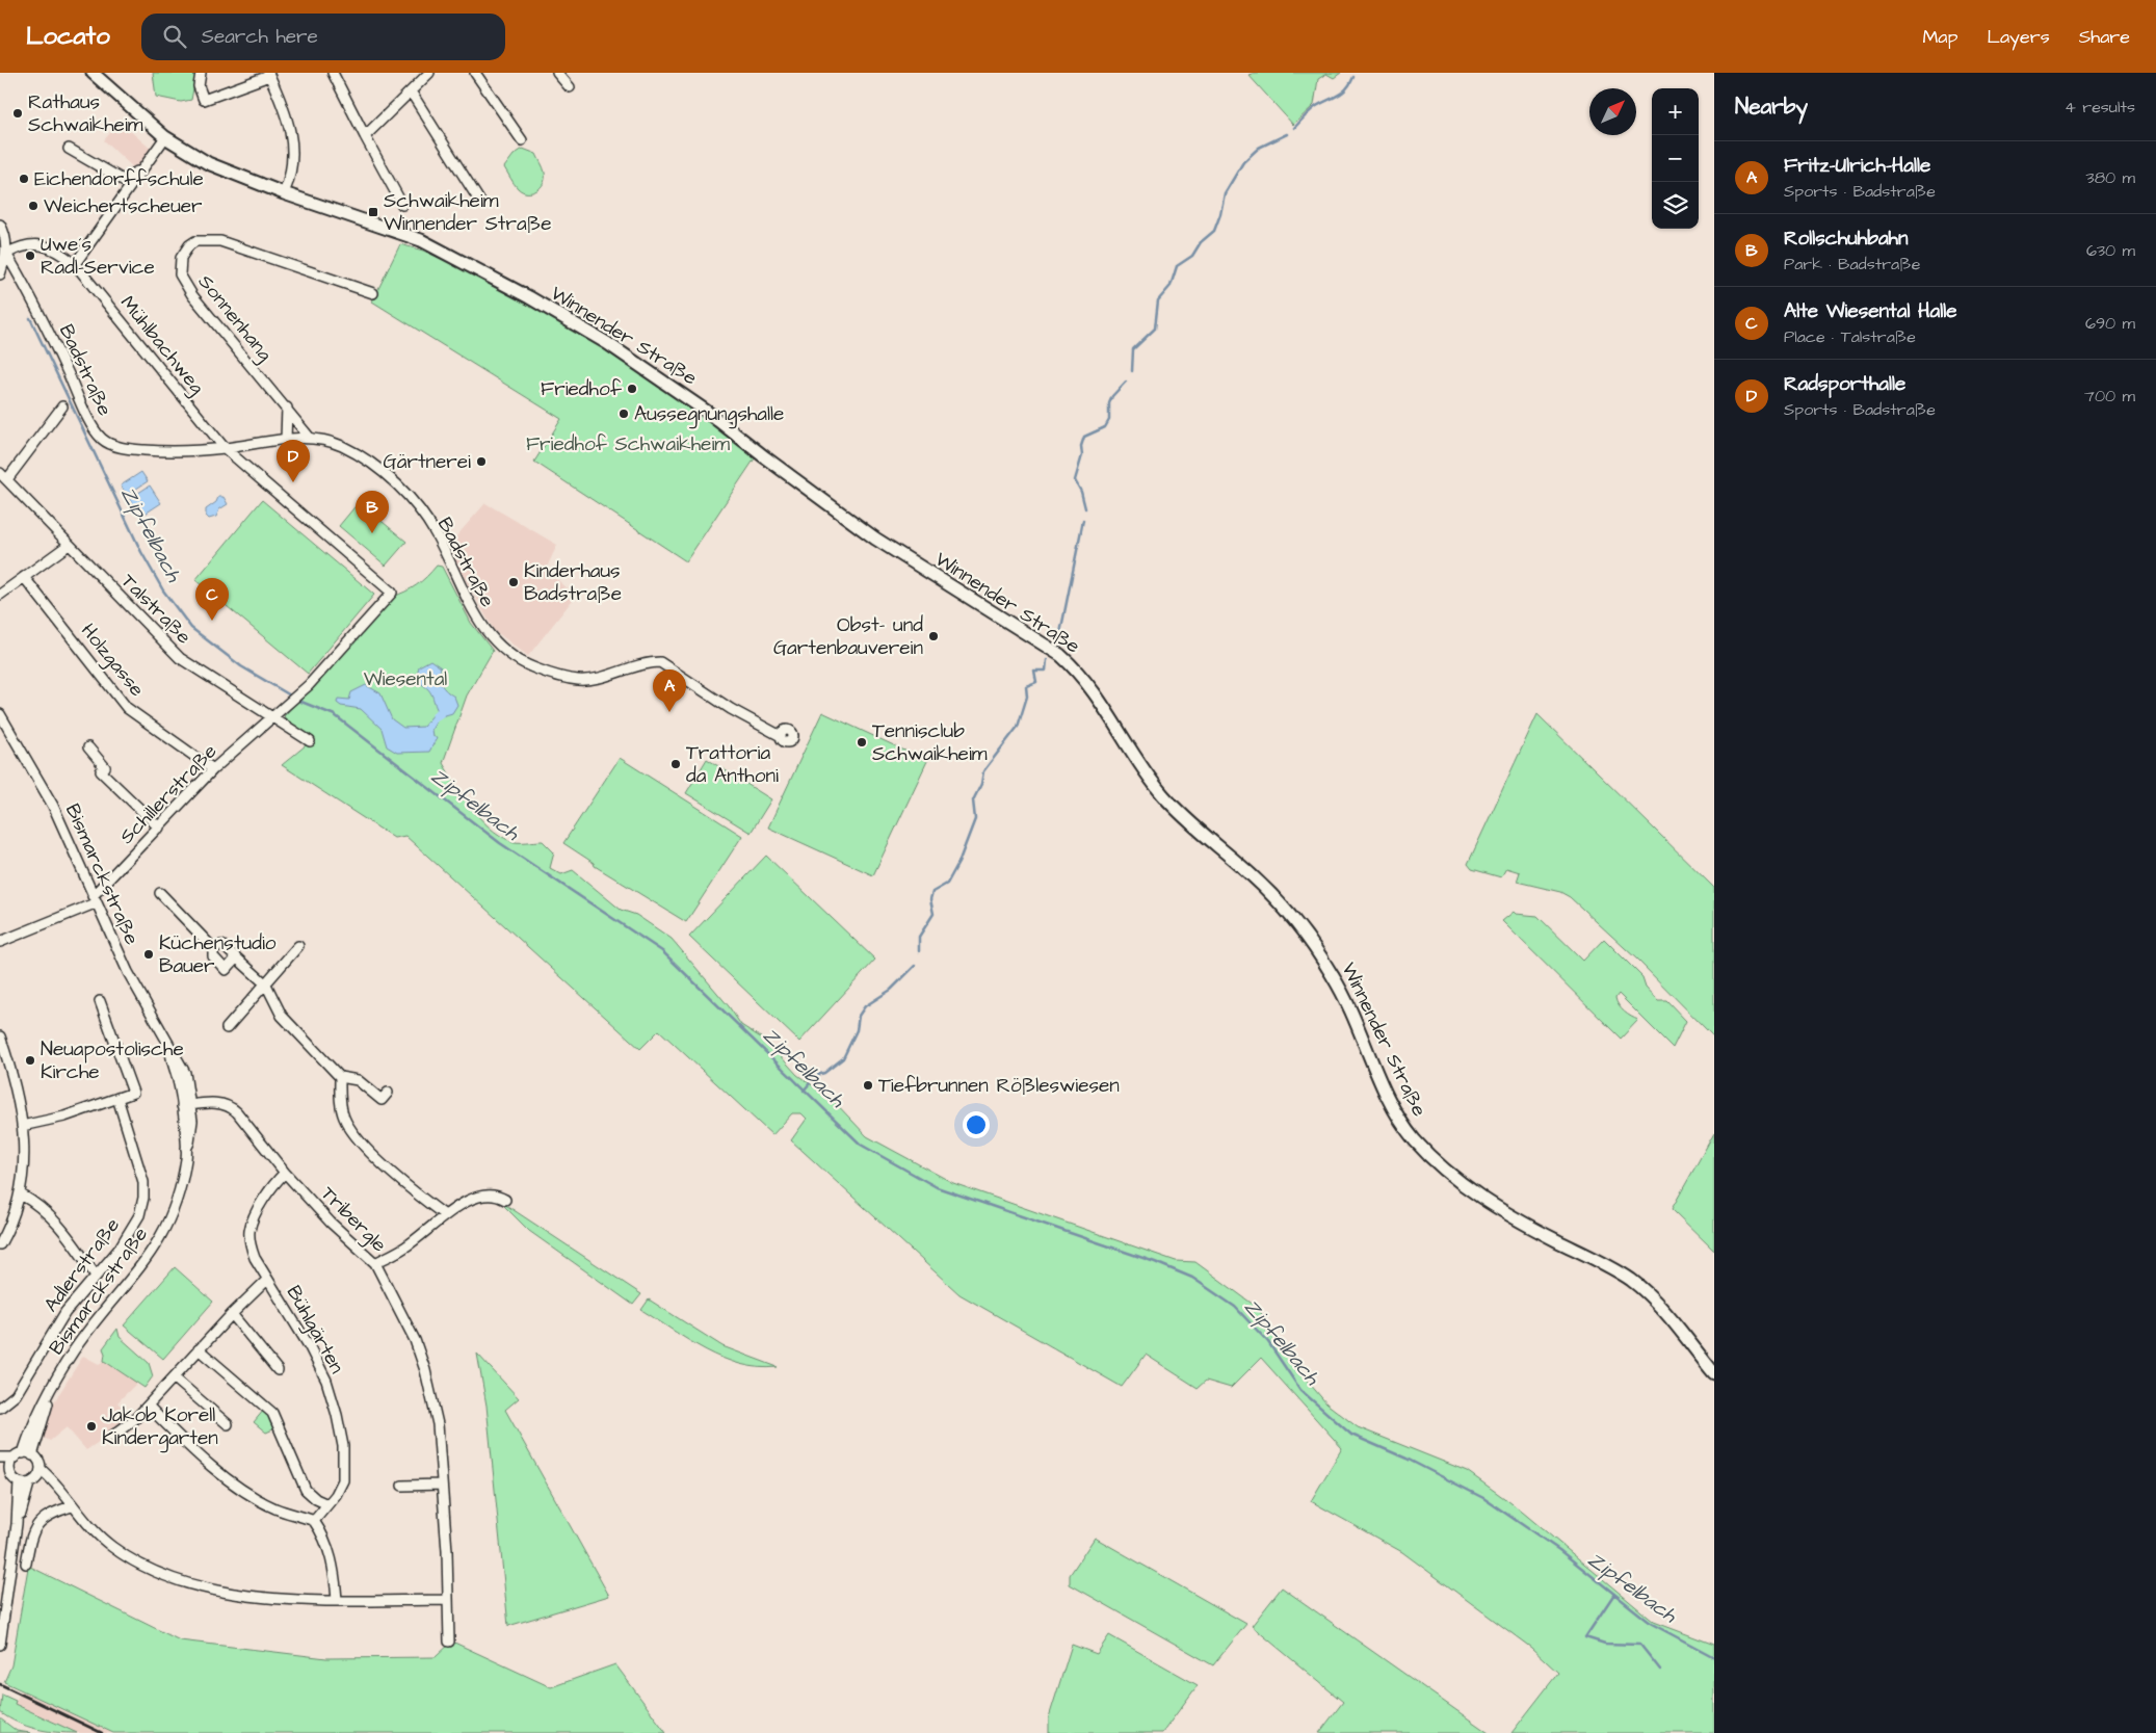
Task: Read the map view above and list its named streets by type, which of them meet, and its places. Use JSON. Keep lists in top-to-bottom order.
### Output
{
  "streets": {
    "main road": ["Winnender Straße"],
    "street": [
      "Sonnenhang",
      "Mühlbachweg",
      "Badstraße",
      "Talstraße",
      "Holzgasse",
      "Schillerstraße",
      "Bismarckstraße",
      "Tribergle",
      "Adlerstraße",
      "Bühlgärten"
    ]
  },
  "crossings": [
    ["Sonnenhang", "Badstraße"],
    ["Mühlbachweg", "Badstraße"],
    ["Mühlbachweg", "Schillerstraße"],
    ["Talstraße", "Schillerstraße"],
    ["Holzgasse", "Schillerstraße"],
    ["Schillerstraße", "Bismarckstraße"],
    ["Bismarckstraße", "Tribergle"],
    ["Tribergle", "Bühlgärten"]
  ],
  "water": ["Zipfelbach"],
  "parks": ["Friedhof Schwaikheim", "Wiesental"],
  "places": {
    "other": [
      "Rathaus Schwaikheim",
      "Eichendorffschule",
      "Weichertscheuer",
      "Uwe´s Radl-Service",
      "Friedhof",
      "Aussegnungshalle",
      "Gärtnerei",
      "Kinderhaus Badstraße",
      "Obst- und Gartenbauverein",
      "Tennisclub Schwaikheim",
      "Trattoria da Anthoni",
      "Küchenstudio Bauer",
      "Neuapostolische Kirche",
      "Tiefbrunnen Rößleswiesen",
      "Jakob Korell Kindergarten"
    ],
    "transit": ["Schwaikheim Winnender Straße"]
  },
  "north": "top right",
  "page": {
    "header": "Locato",
    "search": "Search here",
    "nav": ["Map", "Layers", "Share"],
    "heading": ["Nearby", "4 results"],
    "map_buttons": ["+", "−"],
    "list": [
      {
        "mark": "A",
        "name": "Fritz-Ulrich-Halle",
        "note": "Sports · Badstraße",
        "value": "380 m"
      },
      {
        "mark": "B",
        "name": "Rollschuhbahn",
        "note": "Park · Badstraße",
        "value": "630 m"
      },
      {
        "mark": "C",
        "name": "Alte Wiesental Halle",
        "note": "Place · Talstraße",
        "value": "690 m"
      },
      {
        "mark": "D",
        "name": "Radsporthalle",
        "note": "Sports · Badstraße",
        "value": "700 m"
      }
    ],
    "pins": [
      "D",
      "B",
      "C",
      "A"
    ]
  }
}
